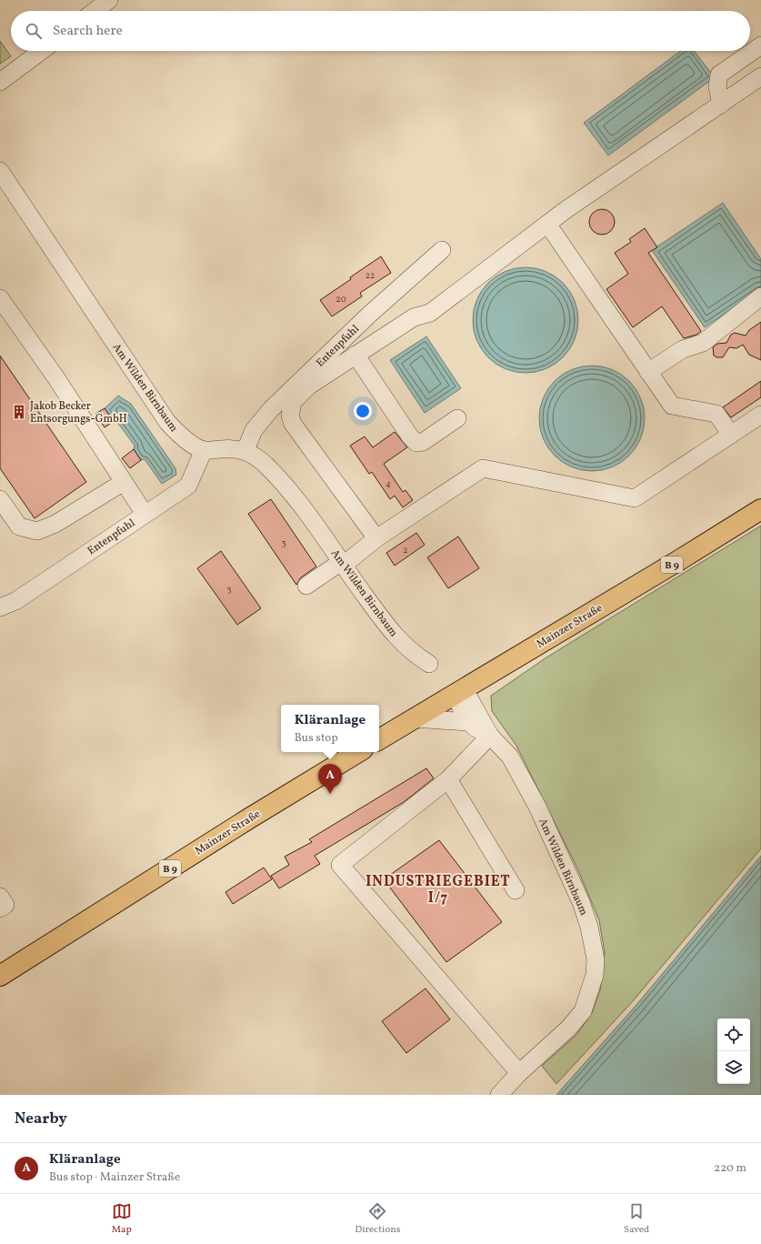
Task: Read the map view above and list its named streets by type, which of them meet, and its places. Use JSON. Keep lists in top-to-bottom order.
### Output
{
  "streets": {
    "main road": ["B 9", "Mainzer Straße"],
    "street": ["Entenpfuhl", "Am Wilden Birnbaum"]
  },
  "crossings": [
    ["Entenpfuhl", "Am Wilden Birnbaum"],
    ["Am Wilden Birnbaum", "Mainzer Straße"]
  ],
  "districts": ["INDUSTRIEGEBIET I/7"],
  "places": {
    "building": ["Jakob Becker Entsorgungs-GmbH"]
  },
  "house_numbers": [
    "22",
    "20",
    "4",
    "3",
    "2",
    "3"
  ],
  "page": {
    "search": "Search here",
    "popup": ["Kläranlage", "Bus stop"],
    "pins": "A",
    "heading": "Nearby",
    "list": [
      {
        "mark": "A",
        "name": "Kläranlage",
        "note": "Bus stop · Mainzer Straße",
        "value": "220 m"
      }
    ],
    "nav": ["Map", "Directions", "Saved"]
  }
}
